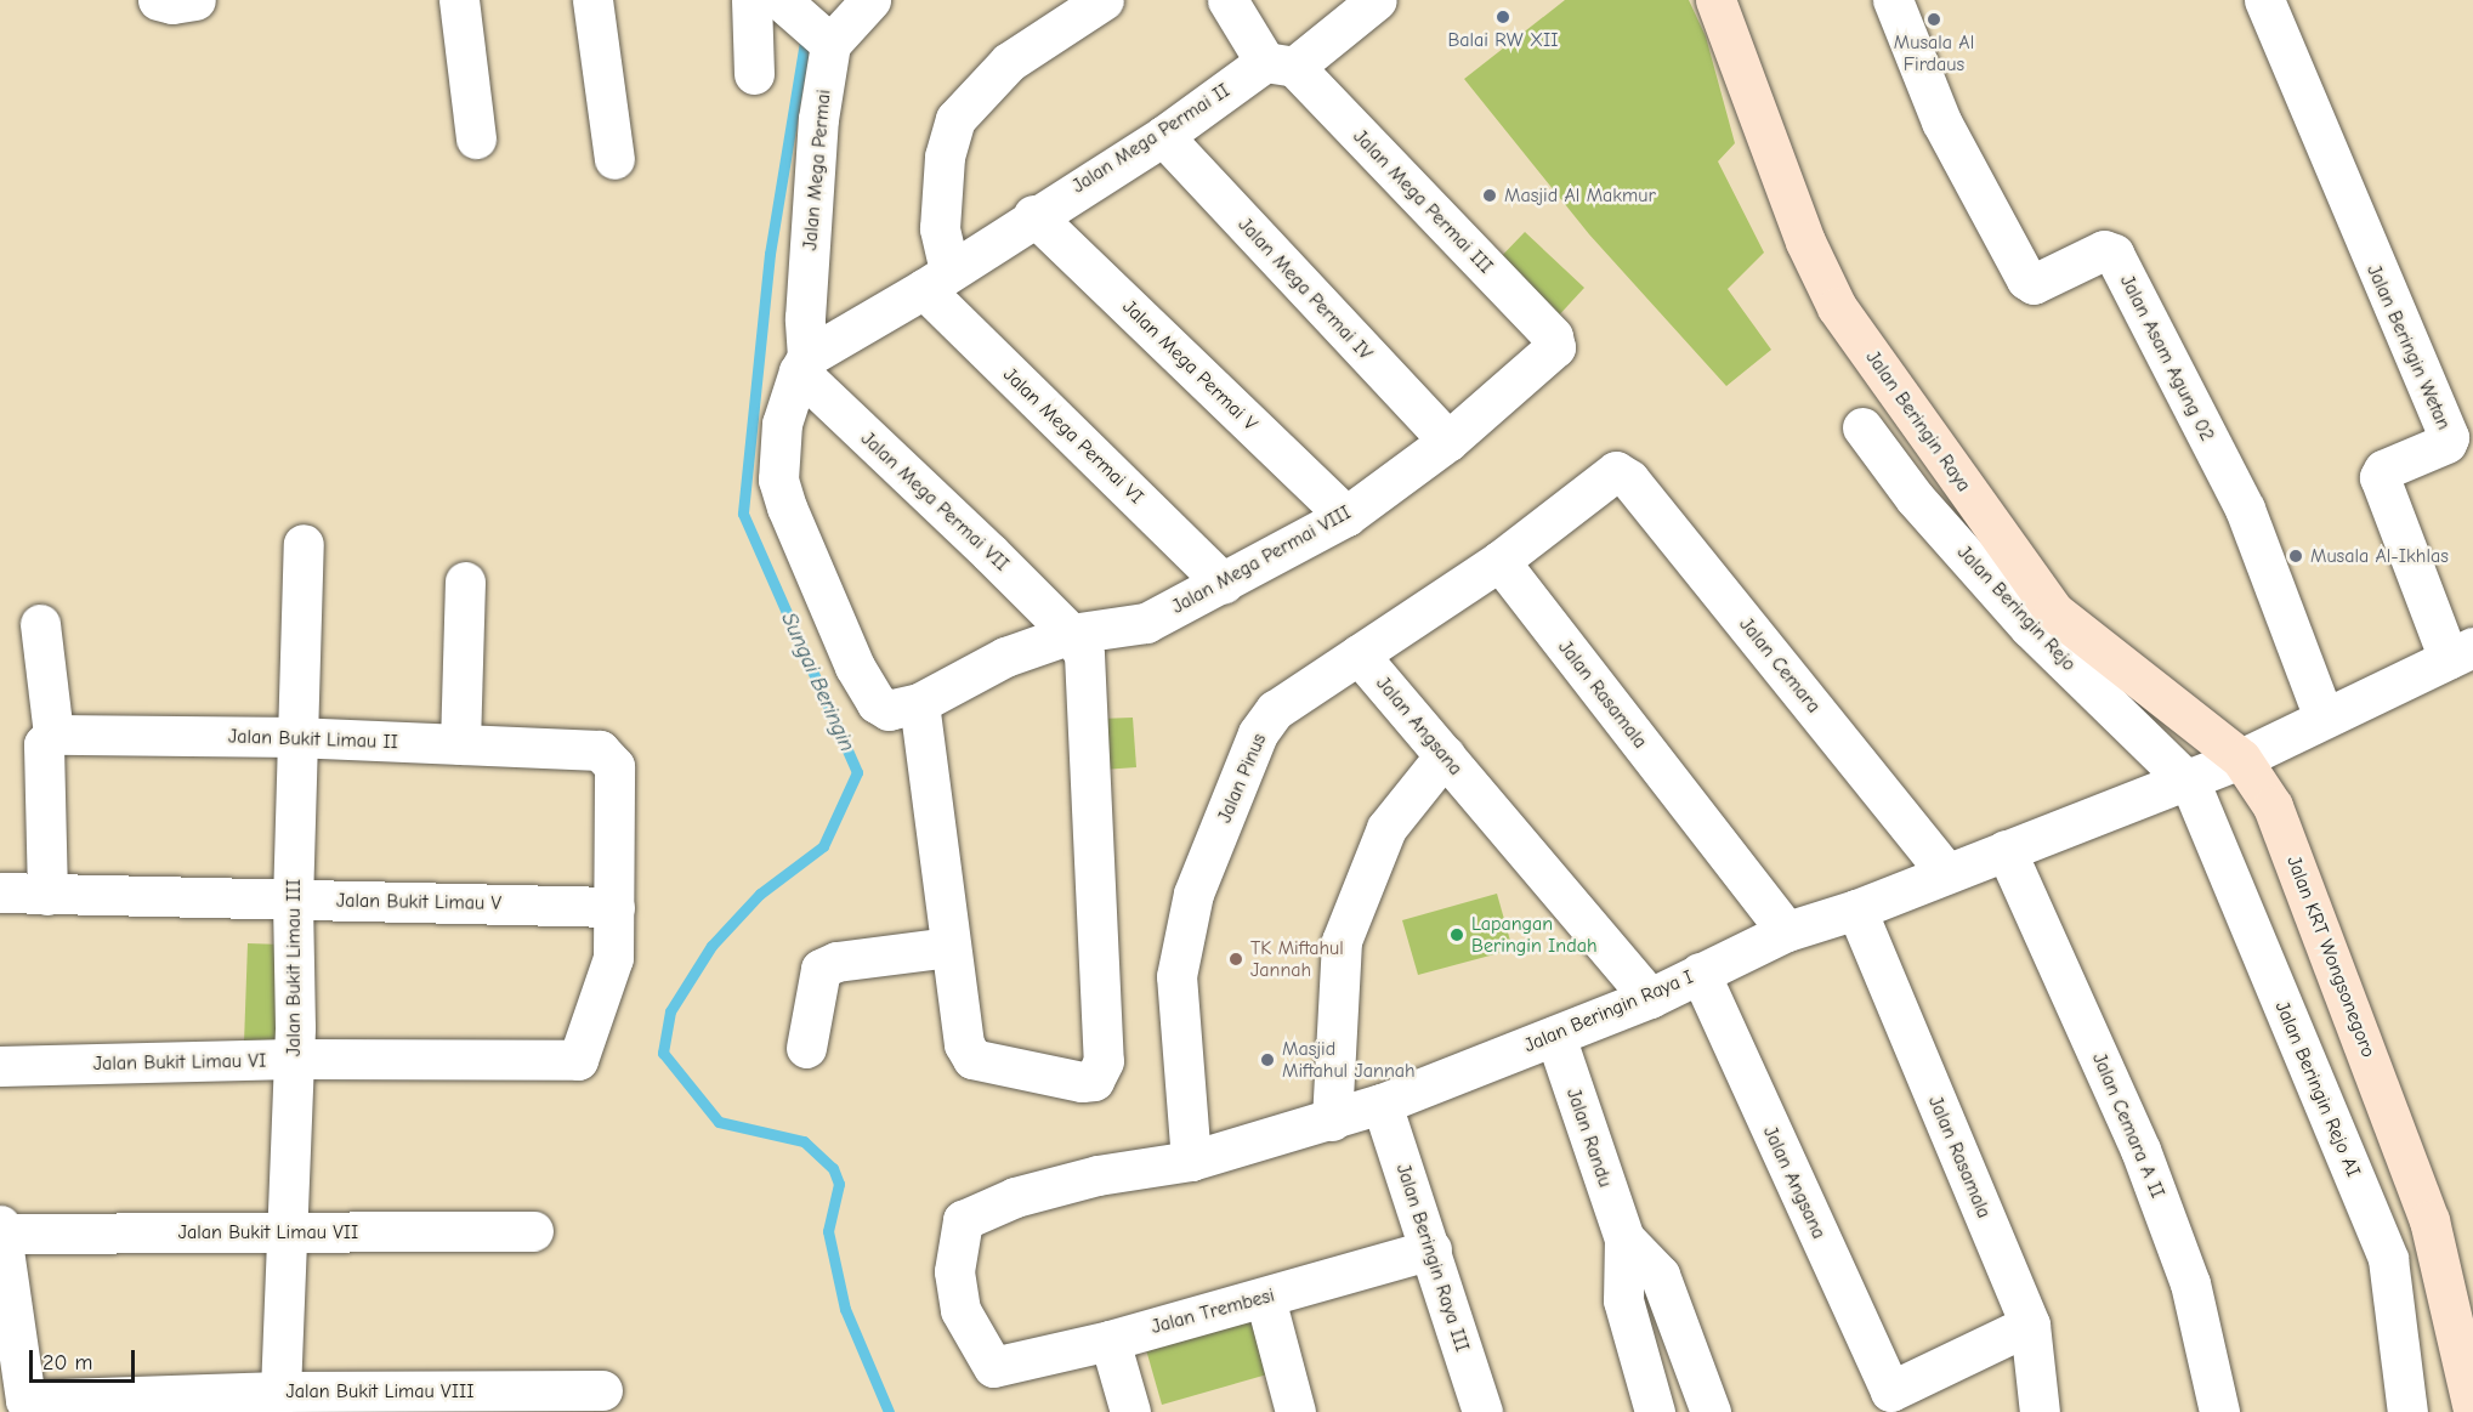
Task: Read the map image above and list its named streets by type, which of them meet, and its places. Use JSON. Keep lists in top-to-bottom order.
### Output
{
  "streets": {
    "street": [
      "Jalan Mega Permai II",
      "Jalan Mega Permai",
      "Jalan Mega Permai III",
      "Jalan Mega Permai IV",
      "Jalan Beringin Wetan",
      "Jalan Asam Agung 02",
      "Jalan Mega Permai V",
      "Jalan Beringin Raya",
      "Jalan Mega Permai VI",
      "Jalan Mega Permai VII",
      "Jalan Mega Permai VIII",
      "Jalan Beringin Rejo",
      "Jalan Cemara",
      "Jalan Rasamala",
      "Jalan Angsana",
      "Jalan Bukit Limau II",
      "Jalan Pinus",
      "Jalan Bukit Limau V",
      "Jalan KRT Wongsonegoro",
      "Jalan Bukit Limau III",
      "Jalan Beringin Raya I",
      "Jalan Bukit Limau VI",
      "Jalan Beringin Rejo AI",
      "Jalan Cemara A II",
      "Jalan Randu",
      "Jalan Bukit Limau VII",
      "Jalan Beringin Raya III",
      "Jalan Trembesi",
      "Jalan Bukit Limau VIII"
    ]
  },
  "crossings": [
    ["Jalan Mega Permai II", "Jalan Mega Permai III"],
    ["Jalan Mega Permai II", "Jalan Mega Permai IV"],
    ["Jalan Mega Permai II", "Jalan Mega Permai V"],
    ["Jalan Mega Permai II", "Jalan Mega Permai VI"],
    ["Jalan Mega Permai", "Jalan Mega Permai VII"],
    ["Jalan Mega Permai", "Jalan Mega Permai VIII"],
    ["Jalan Mega Permai III", "Jalan Mega Permai VIII"],
    ["Jalan Mega Permai IV", "Jalan Mega Permai VIII"],
    ["Jalan Mega Permai V", "Jalan Mega Permai VIII"],
    ["Jalan Beringin Raya", "Jalan KRT Wongsonegoro"],
    ["Jalan Beringin Raya", "Jalan Beringin Raya I"],
    ["Jalan Mega Permai VI", "Jalan Mega Permai VIII"],
    ["Jalan Mega Permai VII", "Jalan Mega Permai VIII"],
    ["Jalan Beringin Rejo", "Jalan Beringin Raya I"],
    ["Jalan Beringin Rejo", "Jalan Beringin Rejo AI"],
    ["Jalan Cemara", "Jalan Pinus"],
    ["Jalan Cemara", "Jalan Beringin Raya I"],
    ["Jalan Rasamala", "Jalan Pinus"],
    ["Jalan Rasamala", "Jalan Beringin Raya I"],
    ["Jalan Angsana", "Jalan Pinus"],
    ["Jalan Angsana", "Jalan Beringin Raya I"],
    ["Jalan Bukit Limau II", "Jalan Bukit Limau V"],
    ["Jalan Bukit Limau II", "Jalan Bukit Limau III"],
    ["Jalan Bukit Limau II", "Jalan Bukit Limau VI"],
    ["Jalan Pinus", "Jalan Beringin Raya I"],
    ["Jalan Bukit Limau V", "Jalan Bukit Limau III"],
    ["Jalan KRT Wongsonegoro", "Jalan Beringin Raya I"],
    ["Jalan Bukit Limau III", "Jalan Bukit Limau VI"],
    ["Jalan Bukit Limau III", "Jalan Bukit Limau VII"],
    ["Jalan Bukit Limau III", "Jalan Bukit Limau VIII"],
    ["Jalan Beringin Raya I", "Jalan Beringin Rejo AI"],
    ["Jalan Beringin Raya I", "Jalan Cemara A II"],
    ["Jalan Beringin Raya I", "Jalan Randu"],
    ["Jalan Beringin Raya I", "Jalan Beringin Raya III"],
    ["Jalan Beringin Raya I", "Jalan Trembesi"],
    ["Jalan Beringin Raya III", "Jalan Trembesi"]
  ],
  "water": ["Sungai Beringin"],
  "places": [
    "Balai RW XII",
    "Musala Al Firdaus",
    "Masjid Al Makmur",
    "Musala Al-Ikhlas",
    "Lapangan Beringin Indah",
    "TK Miftahul Jannah",
    "Masjid Miftahul Jannah"
  ],
  "scale_bar": "20 m"
}
